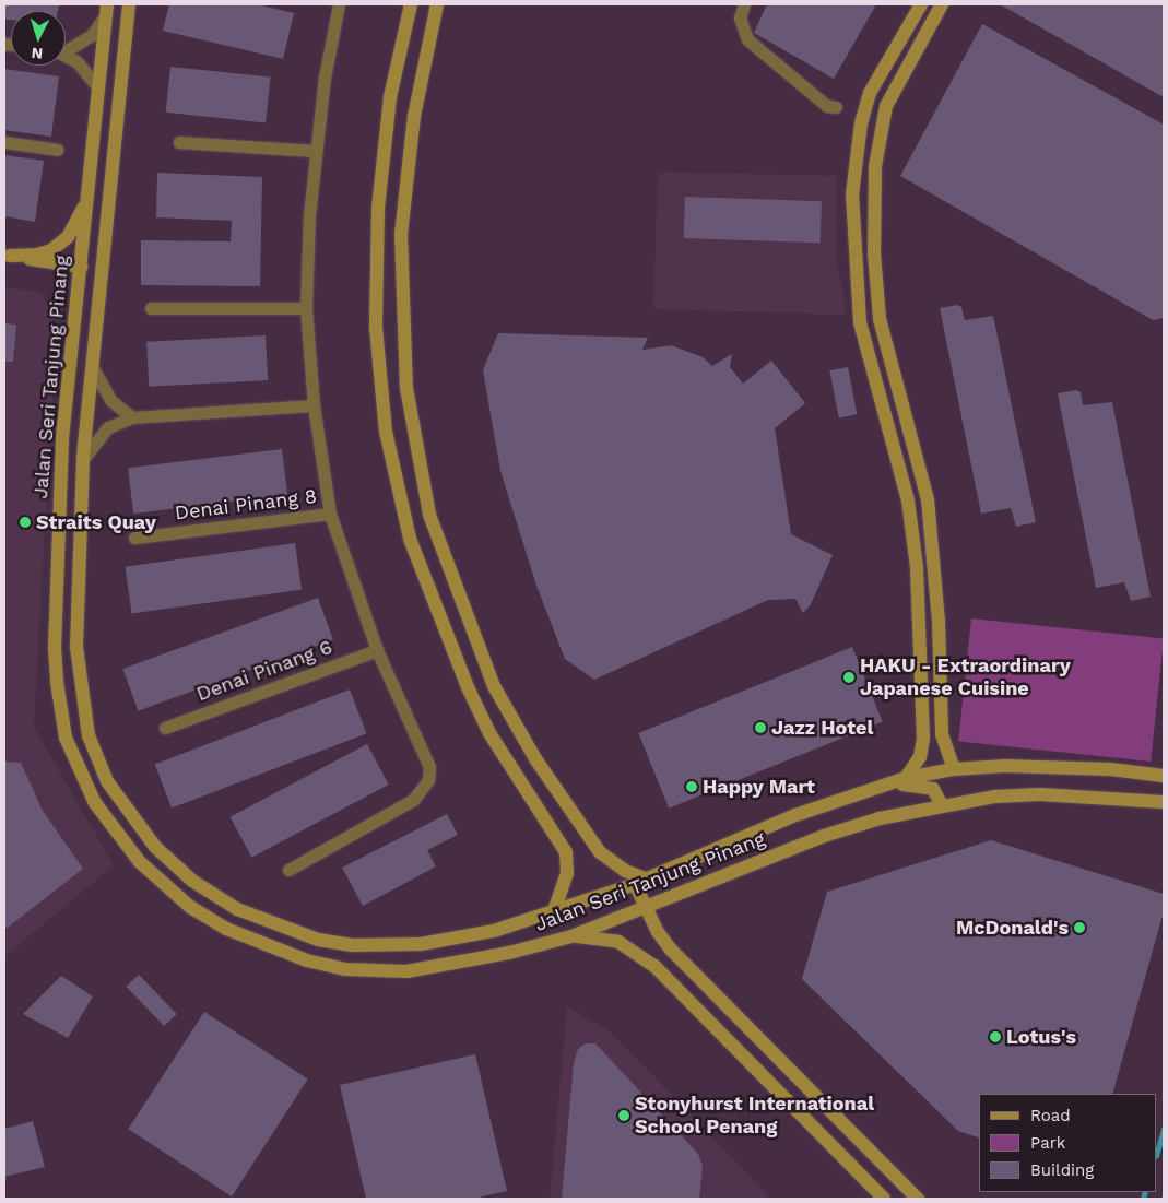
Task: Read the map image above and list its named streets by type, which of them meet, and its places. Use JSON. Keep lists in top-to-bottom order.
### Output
{
  "streets": {
    "street": ["Jalan Seri Tanjung Pinang", "Denai Pinang 8", "Denai Pinang 6"]
  },
  "places": [
    "Straits Quay",
    "HAKU - Extraordinary Japanese Cuisine",
    "Jazz Hotel",
    "Happy Mart",
    "McDonald's",
    "Lotus's",
    "Stonyhurst International School Penang"
  ],
  "legend": ["Road", "Park", "Building"],
  "north": "bottom"
}
